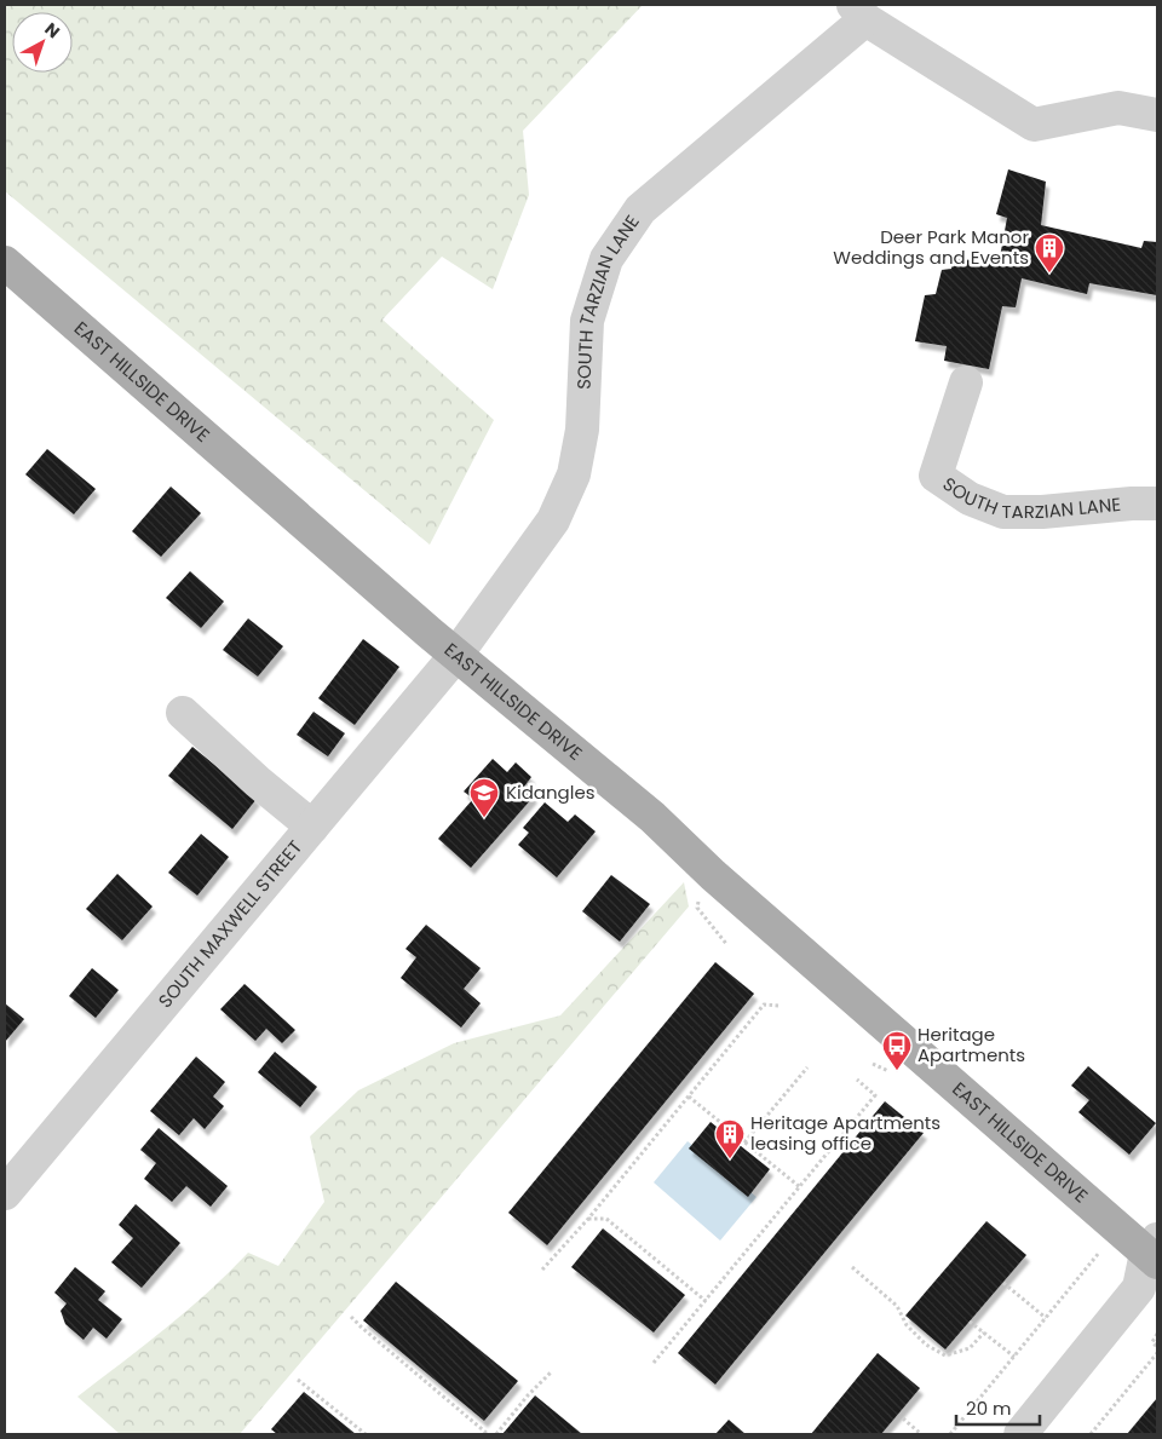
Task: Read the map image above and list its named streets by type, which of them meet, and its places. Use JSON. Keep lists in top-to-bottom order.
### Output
{
  "streets": {
    "main road": ["EAST HILLSIDE DRIVE"],
    "street": ["SOUTH TARZIAN LANE", "SOUTH MAXWELL STREET"]
  },
  "crossings": [
    ["SOUTH TARZIAN LANE", "EAST HILLSIDE DRIVE"],
    ["SOUTH TARZIAN LANE", "SOUTH MAXWELL STREET"],
    ["EAST HILLSIDE DRIVE", "SOUTH MAXWELL STREET"]
  ],
  "places": {
    "building": ["Deer Park Manor Weddings and Events", "Heritage Apartments leasing office"],
    "school or university": ["Kidangles"],
    "bus stop": ["Heritage Apartments"]
  },
  "scale_bar": "20 m",
  "north": "top right"
}
